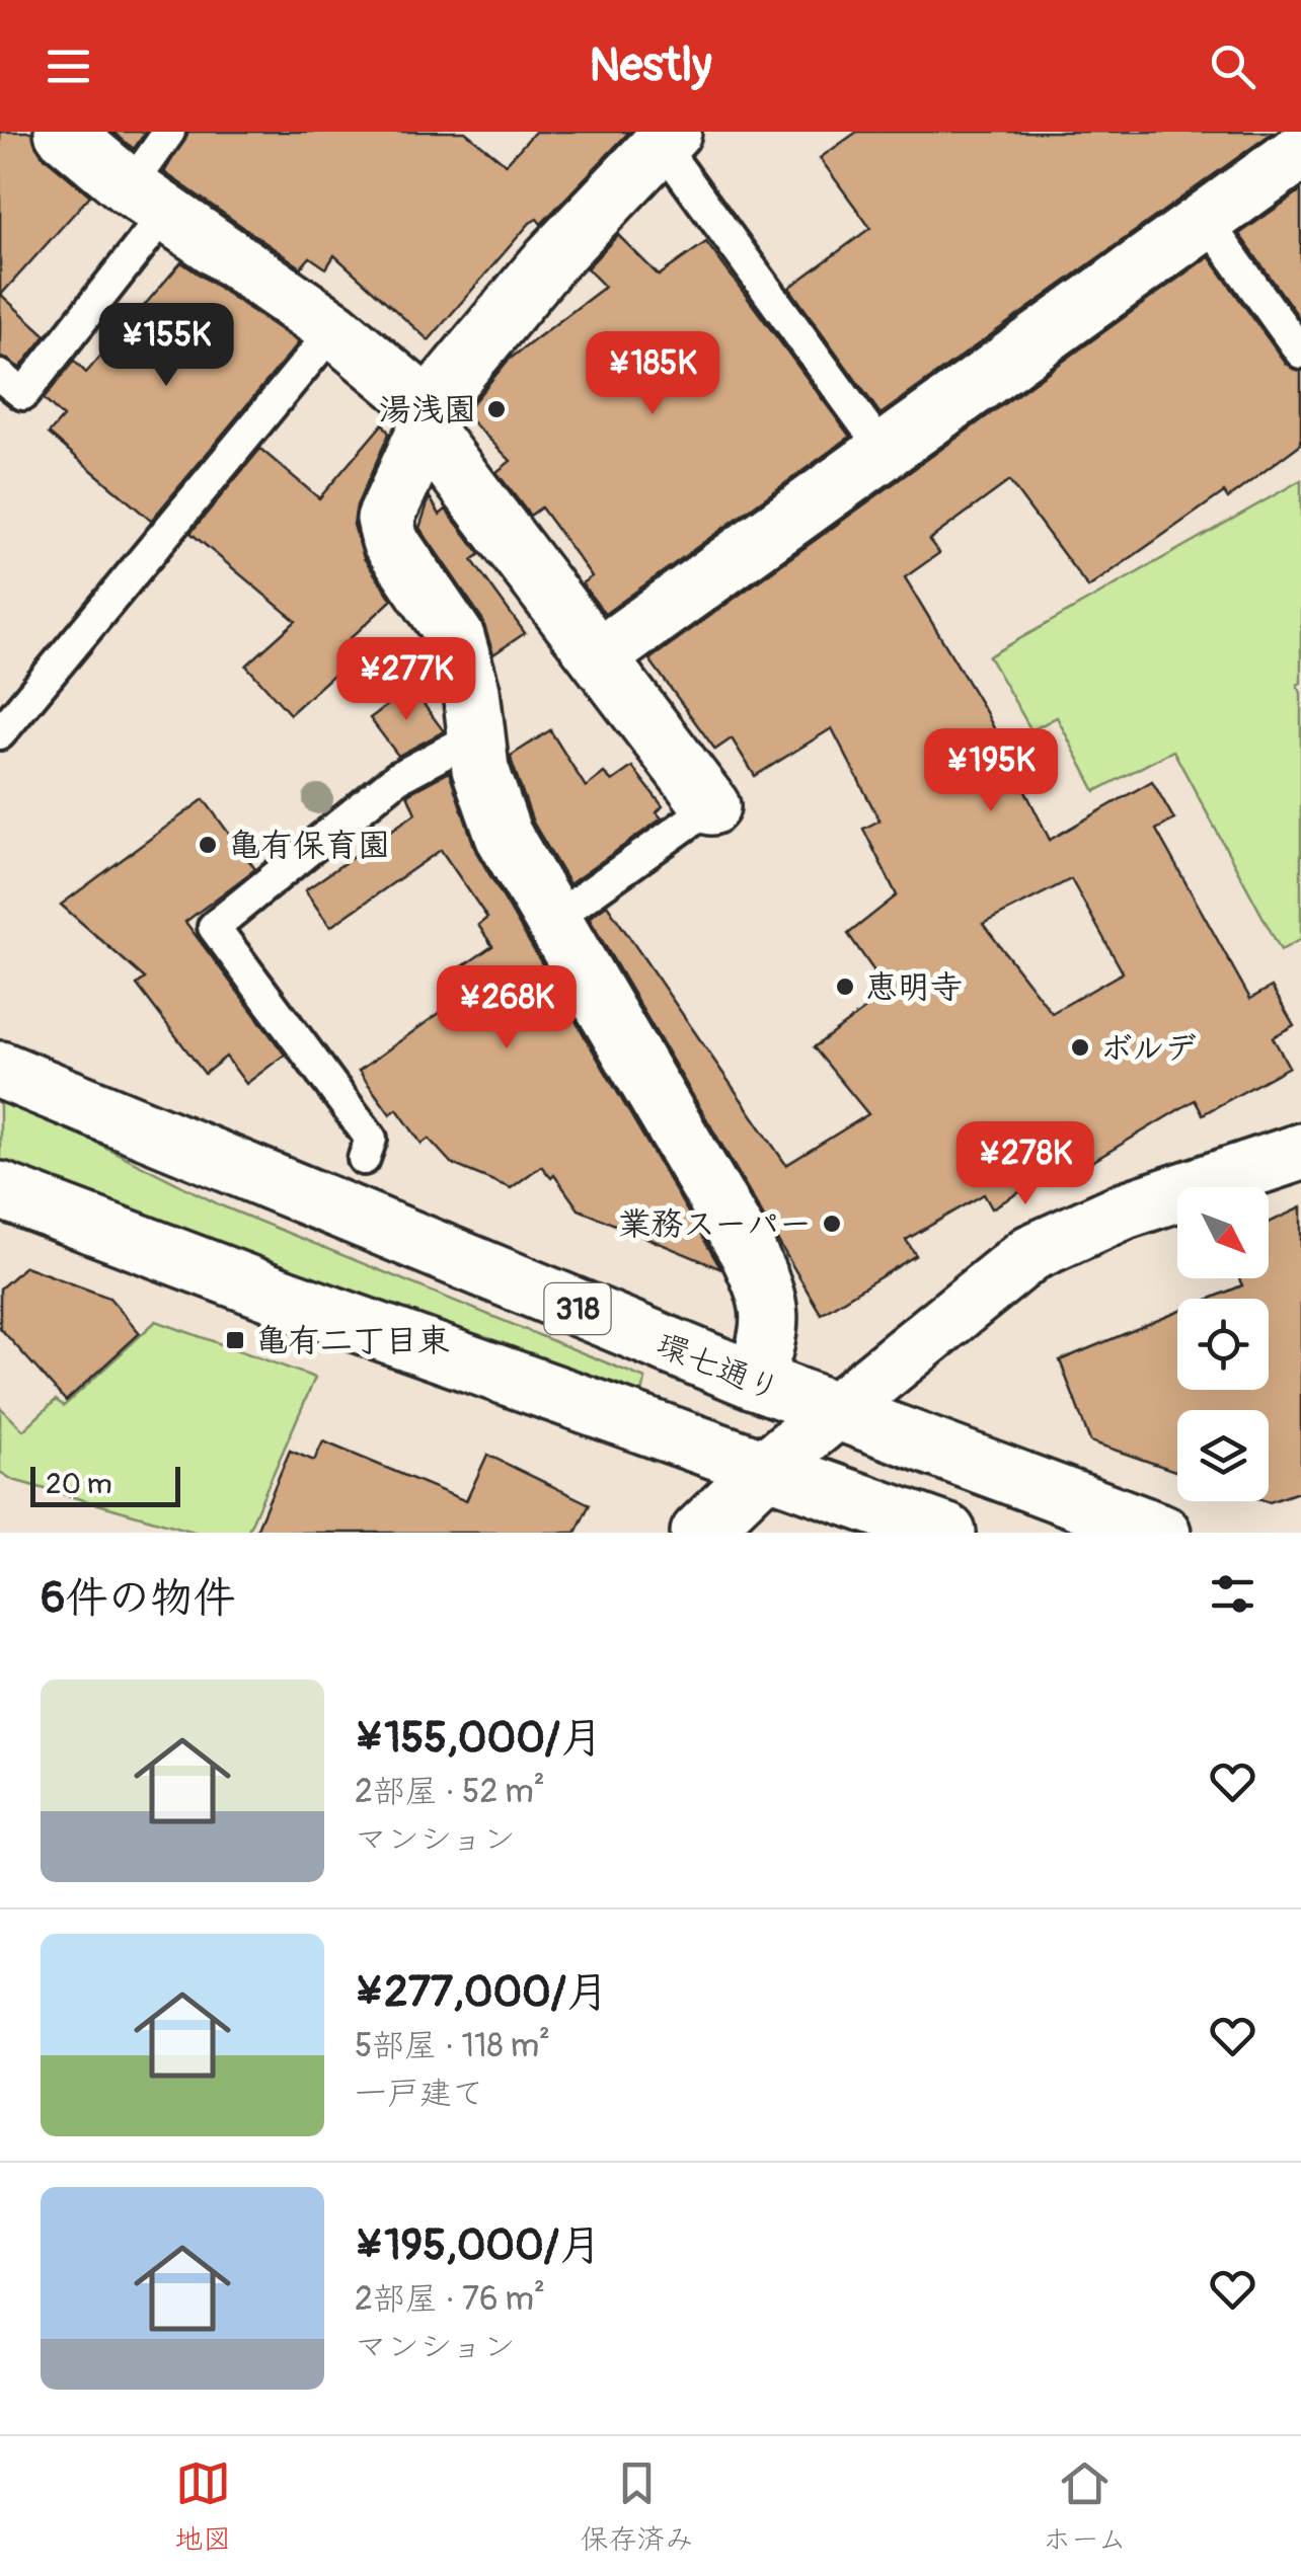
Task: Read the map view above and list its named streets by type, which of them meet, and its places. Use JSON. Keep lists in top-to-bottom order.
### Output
{
  "streets": {
    "street": ["318", "環七通り"]
  },
  "places": {
    "other": [
      "湯浅園",
      "亀有保育園",
      "恵明寺",
      "ボルデ",
      "業務スーパー"
    ],
    "transit": ["亀有二丁目東"]
  },
  "scale_bar": "20 m",
  "north": "bottom right",
  "page": {
    "header": "Nestly",
    "price": [
      "¥155K",
      "¥185K",
      "¥277K",
      "¥195K",
      "¥268K",
      "¥278K"
    ],
    "scale": "20 m",
    "heading": "6件の物件",
    "list": [
      {
        "name": "¥155,000/月",
        "note": "2部屋 · 52 m² · マンション"
      },
      {
        "name": "¥277,000/月",
        "note": "5部屋 · 118 m² · 一戸建て"
      },
      {
        "name": "¥195,000/月",
        "note": "2部屋 · 76 m² · マンション"
      }
    ],
    "tabs": ["地図", "保存済み", "ホーム"]
  }
}
